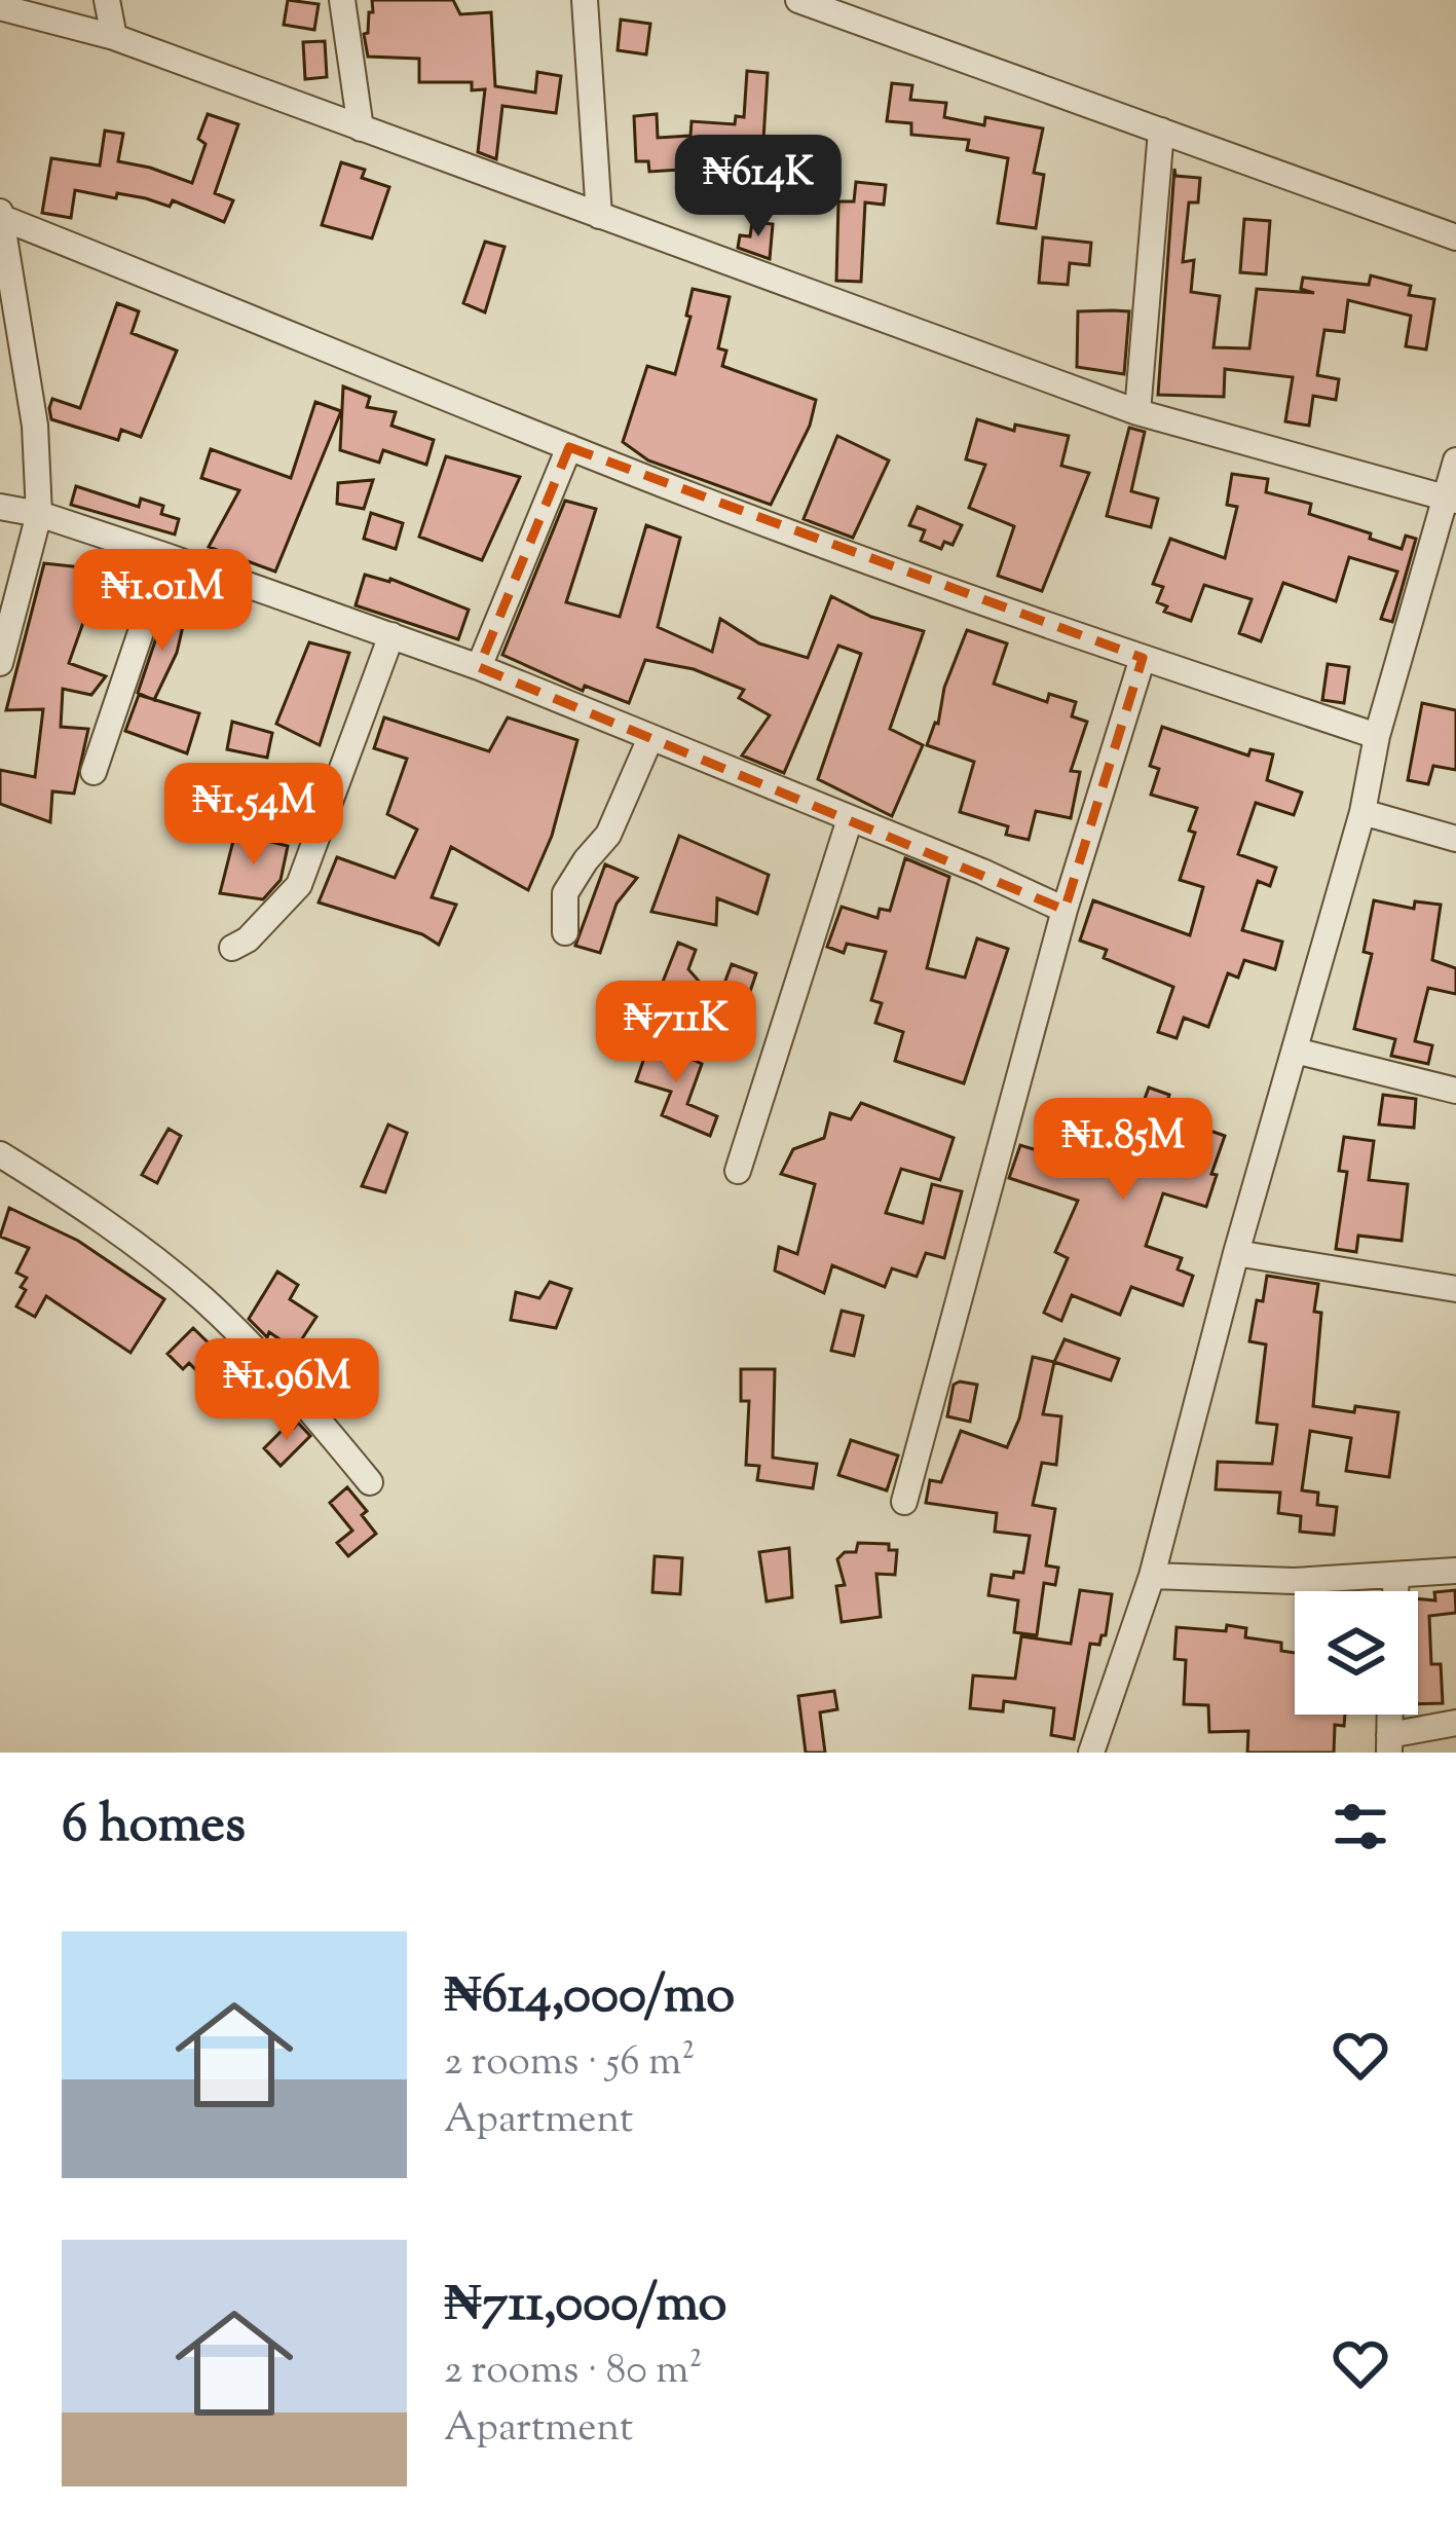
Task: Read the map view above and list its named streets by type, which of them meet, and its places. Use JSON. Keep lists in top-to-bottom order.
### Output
{
  "page": {
    "price": [
      "₦614K",
      "₦1.01M",
      "₦1.54M",
      "₦711K",
      "₦1.85M",
      "₦1.96M"
    ],
    "heading": "6 homes",
    "list": [
      {
        "name": "₦614,000/mo",
        "note": "2 rooms · 56 m² · Apartment"
      },
      {
        "name": "₦711,000/mo",
        "note": "2 rooms · 80 m² · Apartment"
      }
    ]
  }
}
